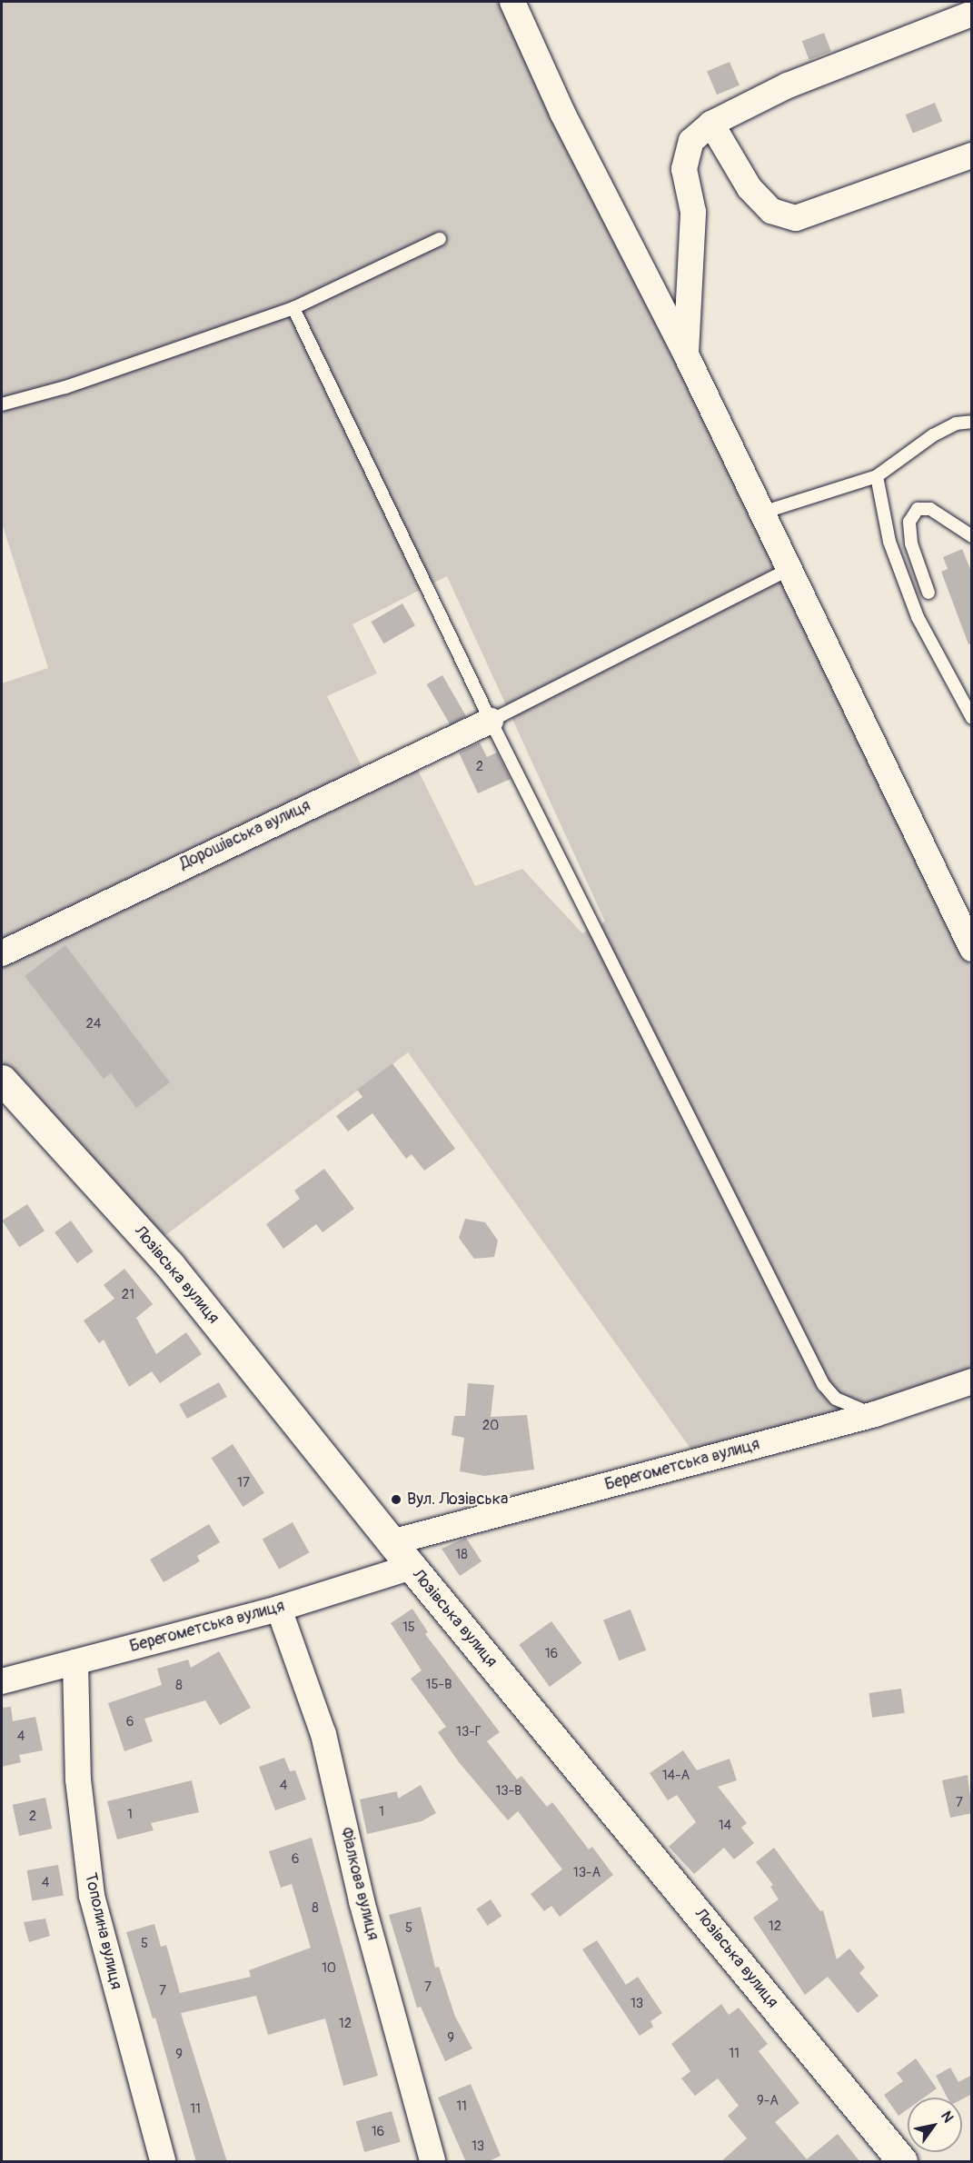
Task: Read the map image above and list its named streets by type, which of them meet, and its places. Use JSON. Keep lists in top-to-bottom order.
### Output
{
  "streets": {
    "street": [
      "Дорошівська вулиця",
      "Лозівська вулиця",
      "Берегометська вулиця",
      "Фіалкова вулиця",
      "Тополина вулиця"
    ]
  },
  "crossings": [
    ["Лозівська вулиця", "Берегометська вулиця"],
    ["Берегометська вулиця", "Фіалкова вулиця"],
    ["Берегометська вулиця", "Тополина вулиця"]
  ],
  "places": ["Вул. Лозівська"],
  "house_numbers": [
    "2",
    "24",
    "21",
    "20",
    "17",
    "18",
    "15",
    "16",
    "15-В",
    "8",
    "6",
    "13-Г",
    "4",
    "14-А",
    "4",
    "13-В",
    "7",
    "1",
    "1",
    "2",
    "14",
    "6",
    "13-А",
    "4",
    "8",
    "12",
    "5",
    "5",
    "10",
    "7",
    "7",
    "13",
    "12",
    "9",
    "11",
    "9",
    "9-А",
    "11",
    "11",
    "16",
    "13"
  ],
  "north": "top right"
}
